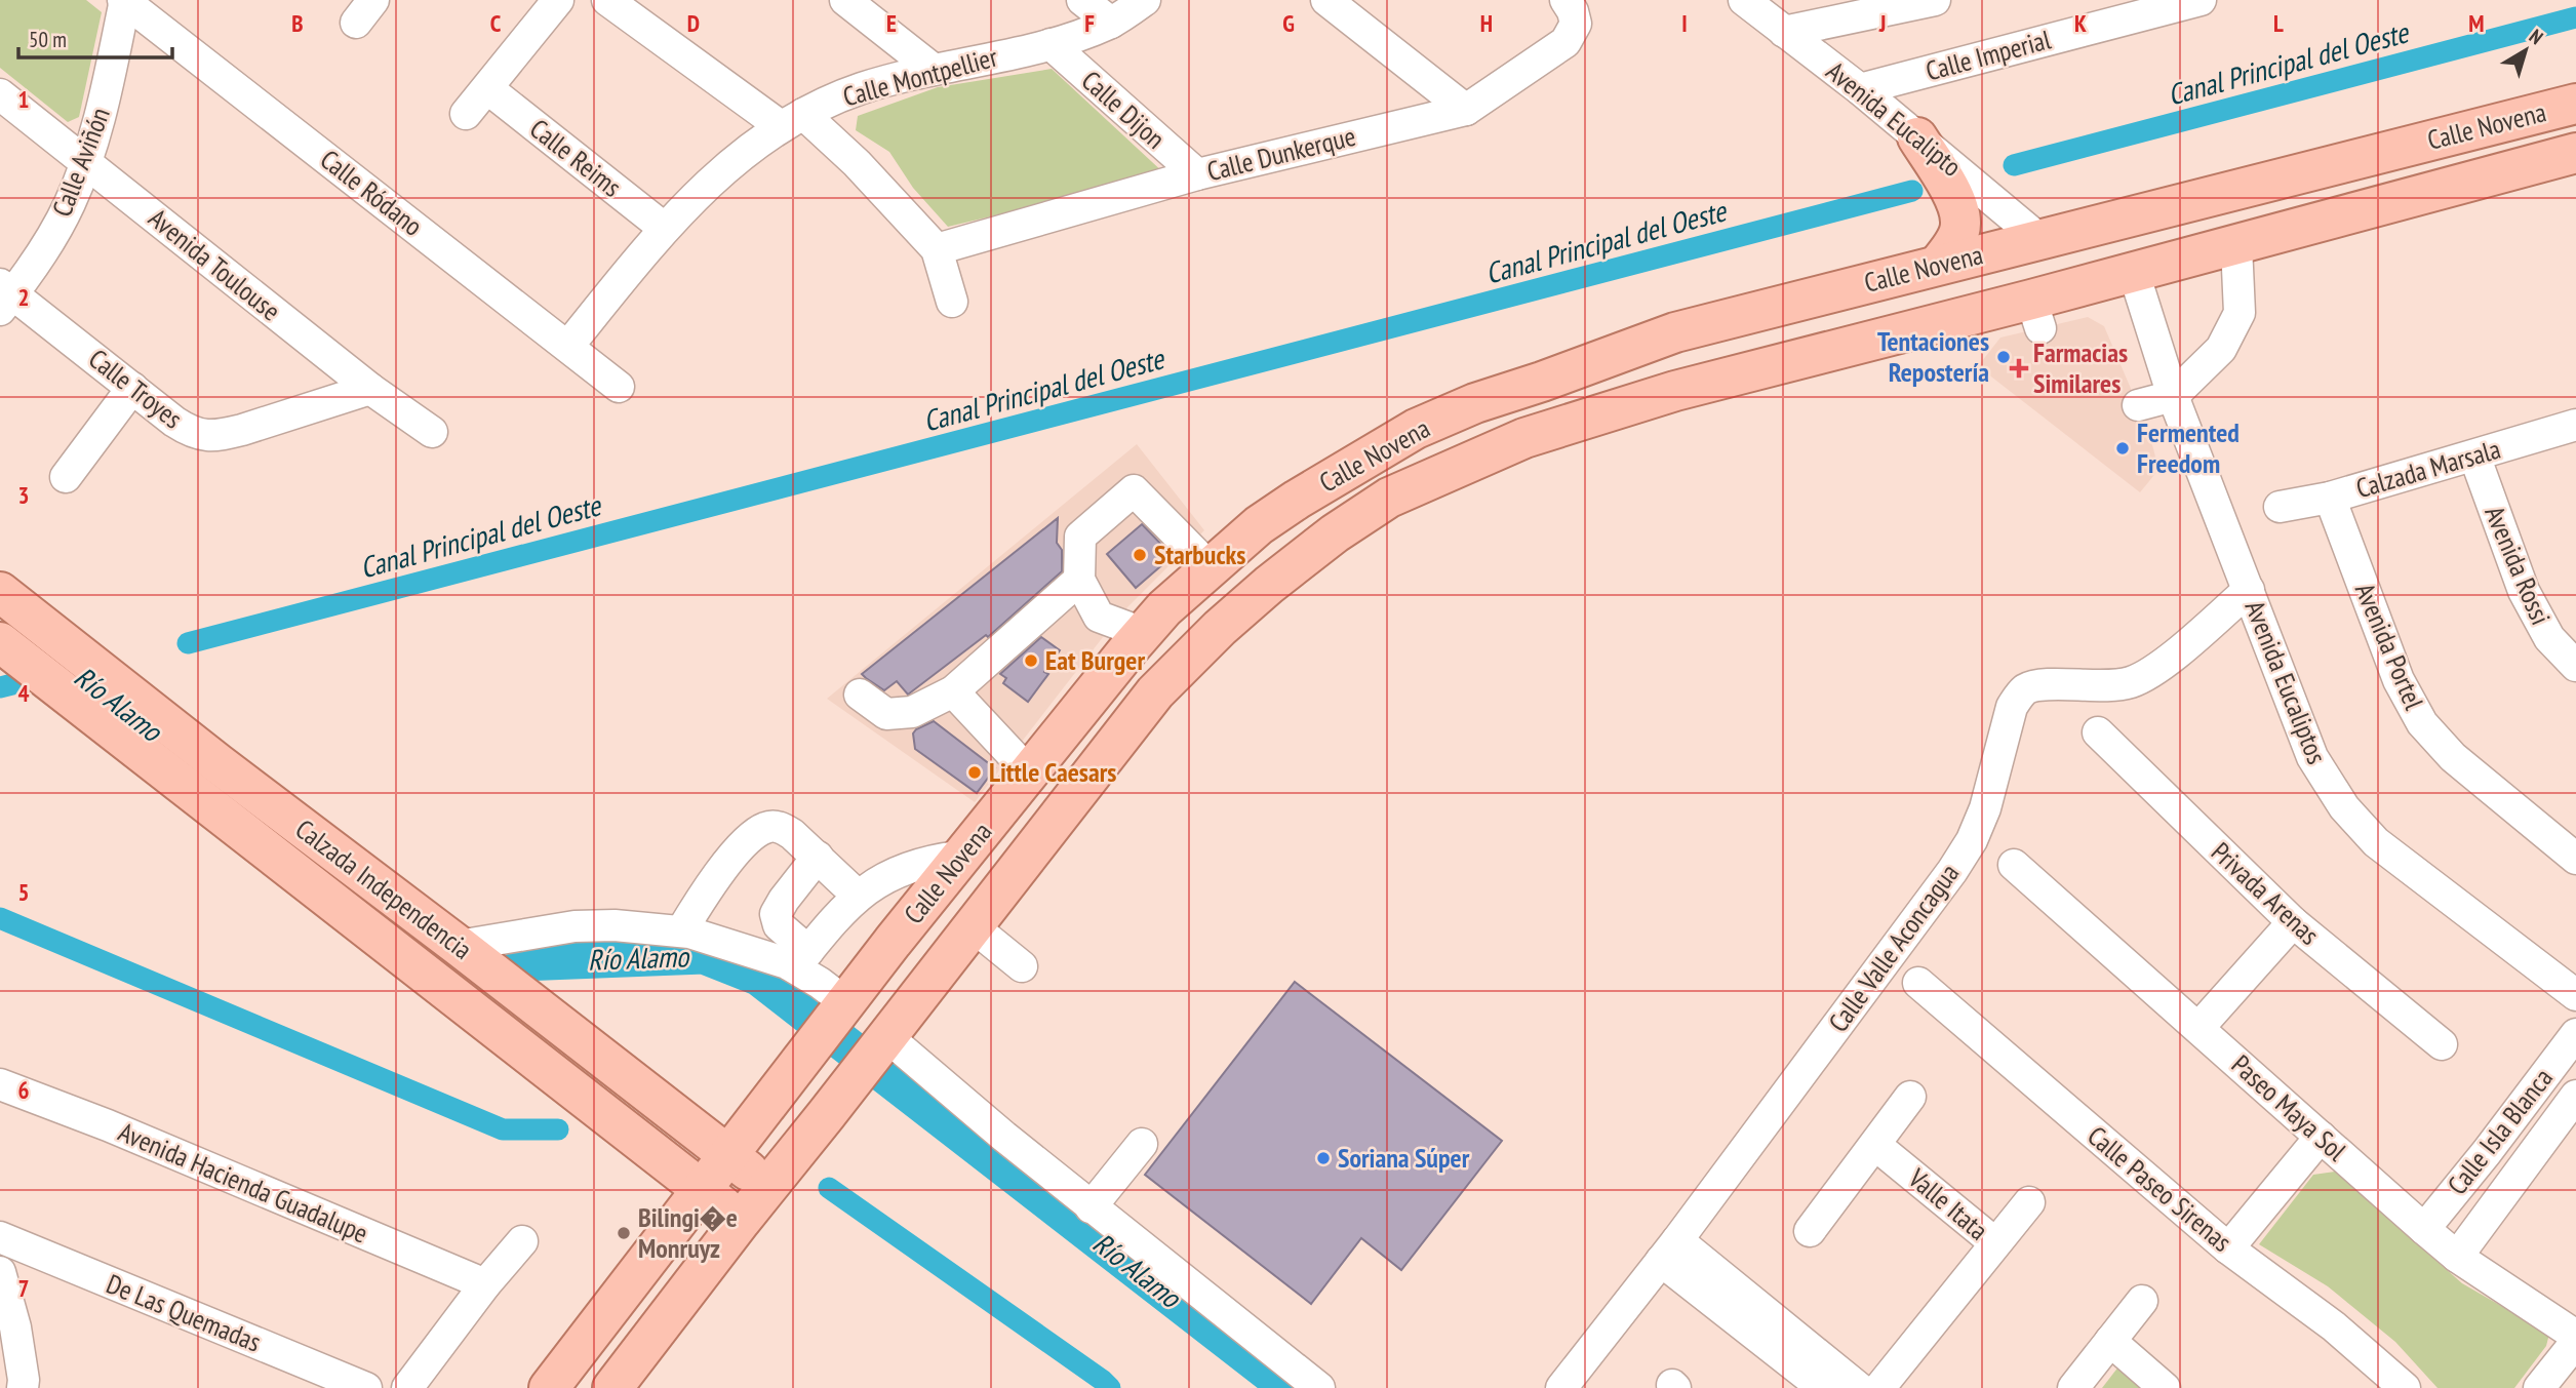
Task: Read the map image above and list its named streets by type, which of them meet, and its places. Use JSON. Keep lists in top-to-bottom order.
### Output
{
  "streets": {
    "main road": ["Calle Novena", "Calzada Independencia"],
    "street": [
      "Calle Imperial",
      "Calle Montpellier",
      "Calle Dijon",
      "Avenida Eucalipto",
      "Calle Dunkerque",
      "Calle Reims",
      "Calle Aviñón",
      "Calle Ródano",
      "Avenida Toulouse",
      "Calle Troyes",
      "Calzada Marsala",
      "Avenida Rossi",
      "Avenida Portel",
      "Avenida Eucaliptos",
      "Privada Arenas",
      "Calle Valle Aconcagua",
      "Paseo Maya Sol",
      "Calle Isla Blanca",
      "Avenida Hacienda Guadalupe",
      "Calle Paseo Sirenas",
      "Valle Itata",
      "De Las Quemadas"
    ]
  },
  "crossings": [
    ["Calle Imperial", "Avenida Eucalipto"],
    ["Calle Montpellier", "Calle Dijon"],
    ["Calle Montpellier", "Calle Reims"],
    ["Calle Montpellier", "Calle Ródano"],
    ["Calle Dijon", "Calle Dunkerque"],
    ["Avenida Eucalipto", "Calle Novena"],
    ["Calle Novena", "Avenida Eucaliptos"],
    ["Calle Novena", "Calzada Independencia"],
    ["Calle Aviñón", "Calle Ródano"],
    ["Calle Aviñón", "Avenida Toulouse"],
    ["Calle Aviñón", "Calle Troyes"],
    ["Avenida Toulouse", "Calle Troyes"],
    ["Calzada Marsala", "Avenida Rossi"],
    ["Calzada Marsala", "Avenida Portel"],
    ["Avenida Eucaliptos", "Calle Valle Aconcagua"],
    ["Paseo Maya Sol", "Calle Isla Blanca"]
  ],
  "water": ["Canal Principal del Oeste", "Río Alamo"],
  "places": {
    "other": [
      "Tentaciones Repostería",
      "Fermented Freedom",
      "Starbucks",
      "Eat Burger",
      "Little Caesars",
      "Soriana Súper",
      "Bilingi�e Monruyz"
    ],
    "health": ["Farmacias Similares"]
  },
  "scale_bar": "50 m",
  "north": "top right",
  "grid": {
    "columns": [
      "B",
      "C",
      "D",
      "E",
      "F",
      "G",
      "H",
      "I",
      "J",
      "K",
      "L",
      "M"
    ],
    "rows": [
      "1",
      "2",
      "3",
      "4",
      "5",
      "6",
      "7"
    ]
  }
}
